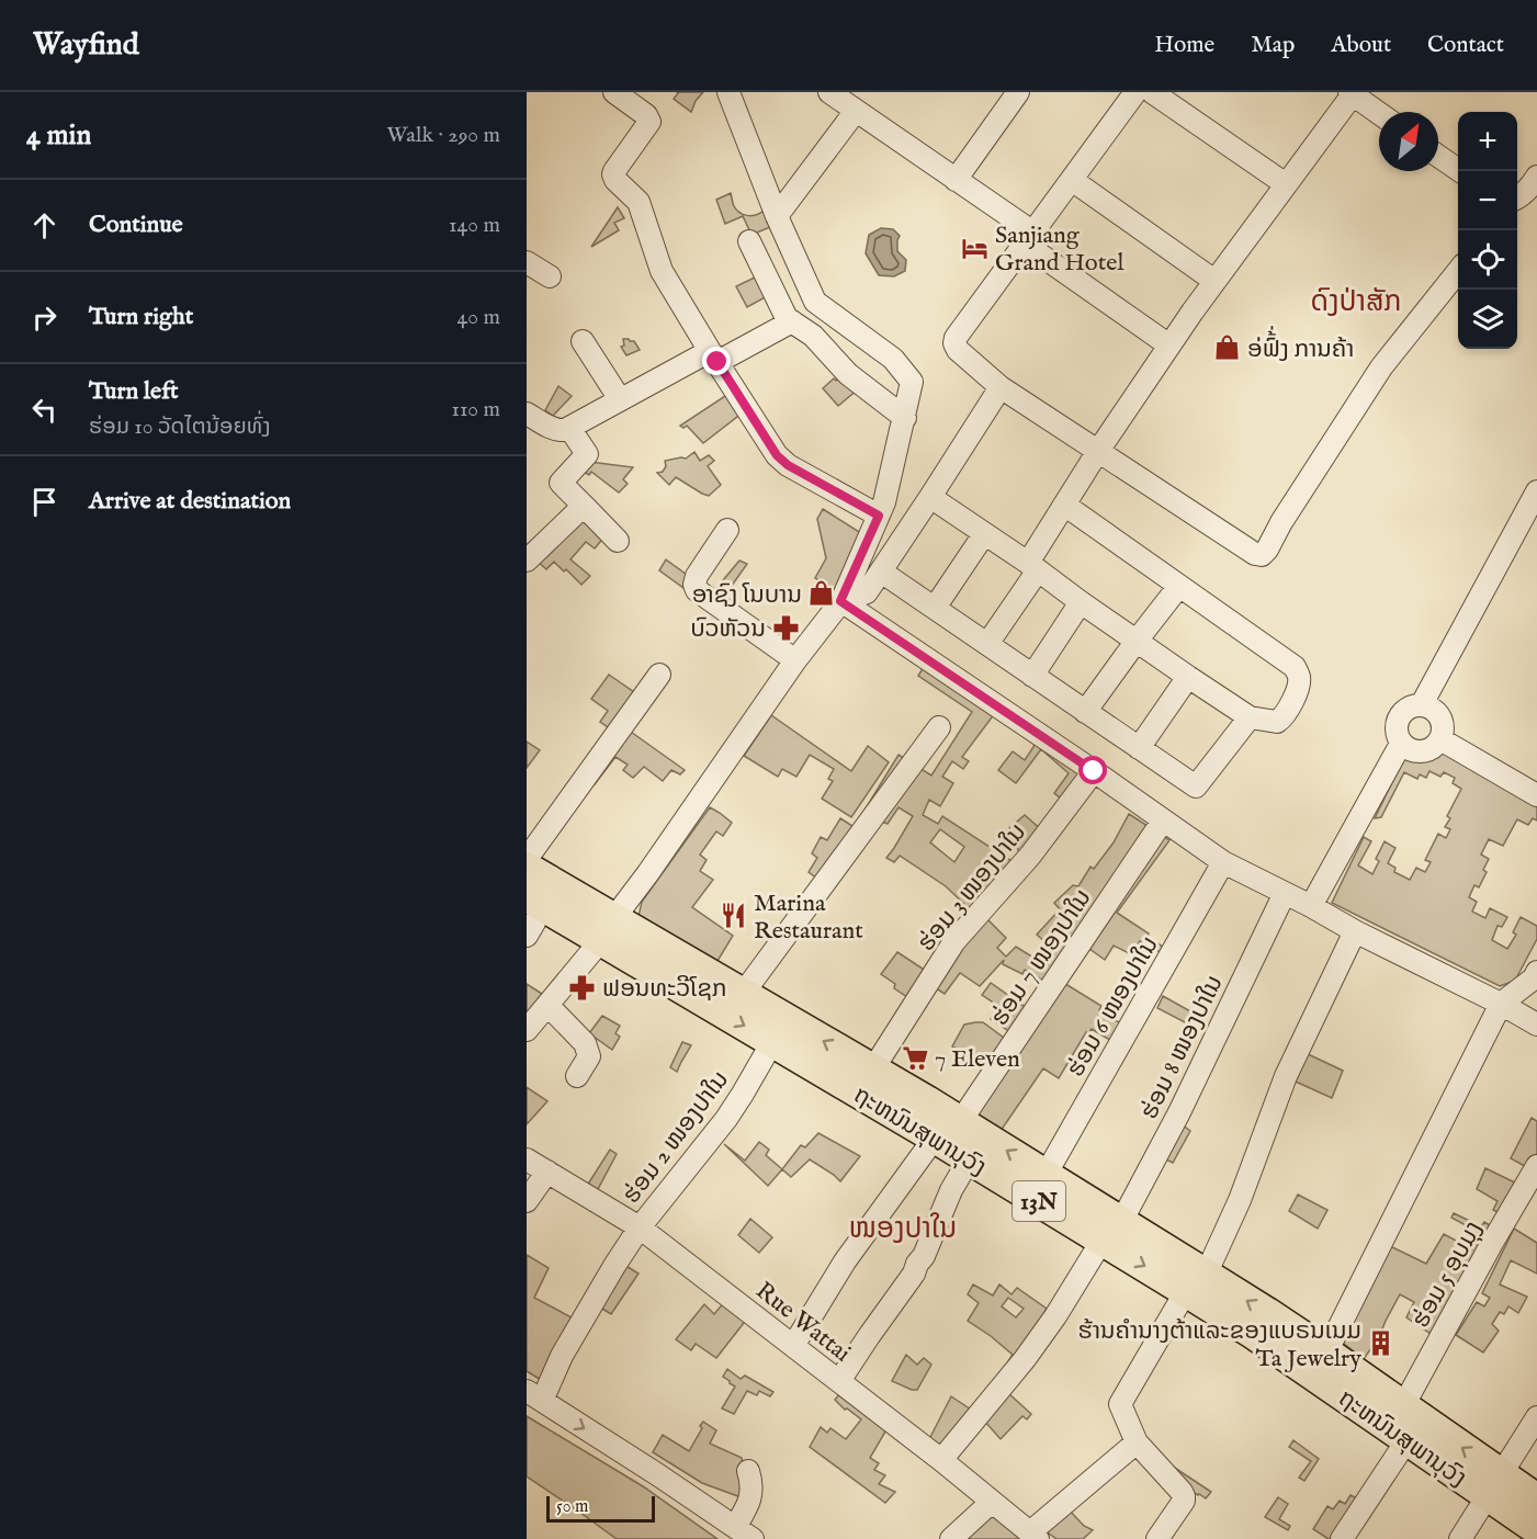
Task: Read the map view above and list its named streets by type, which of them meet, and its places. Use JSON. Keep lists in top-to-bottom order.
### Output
{
  "streets": {
    "highway": ["ຖະຫນົນສຸພານຸວົງ", "13N"],
    "street": [
      "ຮ່ອມ 3 ໜອງປາໃນ",
      "ຮ່ອມ 7 ໜອງປາໃນ",
      "ຮ່ອມ 6 ໜອງປາໃນ",
      "ຮ່ອມ 8 ໜອງປາໃນ",
      "ຮ່ອມ 2 ໜອງປາໃນ",
      "ຮ່ອມ 5 ອຸບມຸງ",
      "Rue Wattai"
    ]
  },
  "crossings": [
    ["ຮ່ອມ 3 ໜອງປາໃນ", "ຖະຫນົນສຸພານຸວົງ"],
    ["ຮ່ອມ 7 ໜອງປາໃນ", "ຖະຫນົນສຸພານຸວົງ"],
    ["ຮ່ອມ 7 ໜອງປາໃນ", "Rue Wattai"],
    ["ຮ່ອມ 6 ໜອງປາໃນ", "ຖະຫນົນສຸພານຸວົງ"],
    ["ຮ່ອມ 8 ໜອງປາໃນ", "ຖະຫນົນສຸພານຸວົງ"],
    ["ຮ່ອມ 8 ໜອງປາໃນ", "Rue Wattai"],
    ["ຖະຫນົນສຸພານຸວົງ", "ຮ່ອມ 2 ໜອງປາໃນ"],
    ["ຖະຫນົນສຸພານຸວົງ", "ຮ່ອມ 5 ອຸບມຸງ"],
    ["ຮ່ອມ 2 ໜອງປາໃນ", "Rue Wattai"]
  ],
  "districts": ["ດົງປ່າສັກ", "ໜອງປາໃນ"],
  "places": {
    "hotel": ["Sanjiang Grand Hotel"],
    "shop": ["ອ່ຟົ້່ງ ການຄ້າ", "ອາຊົງ ໂນບານ"],
    "pharmacy": ["ບົວຫັວນ", "ຟອນທະວີໂຊກ"],
    "restaurant": ["Marina Restaurant"],
    "supermarket": ["7 Eleven"],
    "building": ["ຮ້ານຄຳນາງຕ້າແລະຂອງແບຣນເນມ Ta Jewelry"]
  },
  "scale_bar": "50 m",
  "north": "top right",
  "page": {
    "header": "Wayfind",
    "nav": [
      "Home",
      "Map",
      "About",
      "Contact"
    ],
    "heading": ["4 min", "Walk · 290 m"],
    "map_buttons": ["+", "−"],
    "list": [
      ["Continue", "140 m"],
      ["Turn right", "40 m"],
      ["Turn left", "ຮ່ອມ 10 ວັດໄຕນ້ອຍທົ່ງ", "110 m"],
      "Arrive at destination"
    ],
    "scale": "50 m"
  }
}
